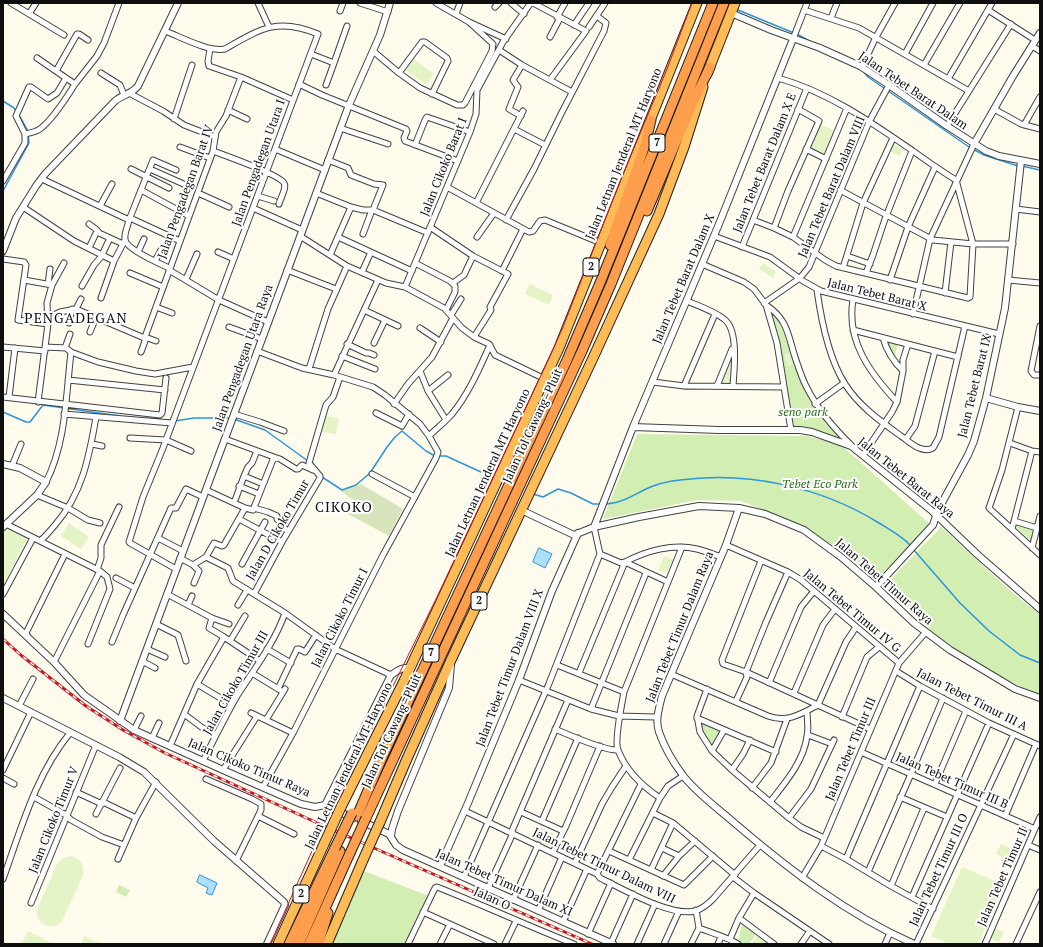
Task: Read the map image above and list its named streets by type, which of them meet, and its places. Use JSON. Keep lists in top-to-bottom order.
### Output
{
  "streets": {
    "highway": [
      "7",
      "Jalan Letnan Jenderal MT Haryono",
      "2",
      "Jalan Tol Cawang–Pluit"
    ],
    "street": [
      "Jalan Tebet Barat Dalam",
      "Jalan Pengadegan Utara I",
      "Jalan Tebet Barat Dalam X E",
      "Jalan Cikoko Barat I",
      "Jalan Tebet Barat Dalam VIII",
      "Jalan Pengadegan Barat IV",
      "Jalan Tebet Barat Dalam X",
      "Jalan Tebet Barat X",
      "Jalan Pengadegan Utara Raya",
      "Jalan Tebet Barat IX",
      "Jalan Tebet Barat Raya",
      "Jalan D Cikoko Timur",
      "Jalan Tebet Timur Raya",
      "Jalan Tebet Timur IV G",
      "Jalan Cikoko Timur I",
      "Jalan Tebet Timur Dalam Raya",
      "Jalan Tebet Timur Dalam VIII X",
      "Jalan Cikoko Timur III",
      "Jalan Tebet Timur III A",
      "Jalan Tebet Timur III",
      "Jalan Cikoko Timur Raya",
      "Jalan Tebet Timur III B",
      "Jalan Cikoko Timur V",
      "Jalan Tebet Timur Dalam VIII",
      "Jalan Tebet Timur III O",
      "Jalan Tebet Timur II",
      "Jalan Tebet Timur Dalam XI",
      "Jalan O"
    ]
  },
  "crossings": [
    ["Jalan Tebet Barat Dalam", "Jalan Tebet Barat Dalam VIII"],
    ["Jalan Tebet Barat Dalam", "2"],
    ["Jalan Tebet Barat Dalam", "Jalan Tebet Barat Dalam X"],
    ["Jalan Tebet Barat Dalam", "Jalan Tebet Barat IX"],
    ["7", "Jalan Tol Cawang–Pluit"],
    ["Jalan Tebet Barat Dalam X E", "Jalan Tebet Barat X"],
    ["Jalan Tebet Barat Dalam VIII", "Jalan Tebet Barat X"],
    ["Jalan Tebet Barat Dalam X", "Jalan Tebet Barat X"],
    ["Jalan Tebet Barat Dalam X", "Jalan Tebet Barat Raya"],
    ["Jalan Tebet Barat Dalam X", "Jalan Tebet Timur Raya"],
    ["Jalan Tebet Barat X", "Jalan Tebet Barat IX"],
    ["Jalan Pengadegan Utara Raya", "Jalan Cikoko Timur Raya"],
    ["Jalan Tebet Barat IX", "Jalan Tebet Barat Raya"],
    ["Jalan Tebet Barat IX", "Jalan Tebet Timur Raya"],
    ["Jalan Tebet Timur Raya", "Jalan Tebet Timur Dalam Raya"],
    ["Jalan Tebet Timur Raya", "Jalan Tebet Timur Dalam VIII X"],
    ["Jalan Tebet Timur Raya", "Jalan Tebet Timur III"],
    ["Jalan Tebet Timur IV G", "Jalan Tebet Timur Dalam Raya"],
    ["Jalan Tebet Timur IV G", "Jalan Tebet Timur III"],
    ["Jalan Cikoko Timur I", "Jalan Cikoko Timur Raya"],
    ["Jalan Tebet Timur Dalam Raya", "Jalan Tebet Timur III"],
    ["Jalan Tebet Timur Dalam Raya", "Jalan Tebet Timur Dalam VIII"],
    ["Jalan Tebet Timur Dalam Raya", "Jalan Tebet Timur III O"],
    ["Jalan Tebet Timur Dalam VIII X", "Jalan Tebet Timur Dalam VIII"],
    ["Jalan Tebet Timur Dalam VIII X", "Jalan Tebet Timur Dalam XI"],
    ["Jalan Cikoko Timur III", "Jalan Cikoko Timur Raya"],
    ["Jalan Tebet Timur III A", "Jalan Tebet Timur III"],
    ["Jalan Tebet Timur III A", "Jalan Tebet Timur III O"],
    ["Jalan Tebet Timur III", "Jalan Tebet Timur III B"],
    ["Jalan Cikoko Timur Raya", "Jalan Tebet Timur Dalam XI"],
    ["Jalan Tebet Timur III B", "Jalan Tebet Timur III O"],
    ["Jalan Tebet Timur III B", "Jalan Tebet Timur II"]
  ],
  "districts": ["PENGADEGAN", "CIKOKO"],
  "parks": ["seno park", "Tebet Eco Park"]
}
